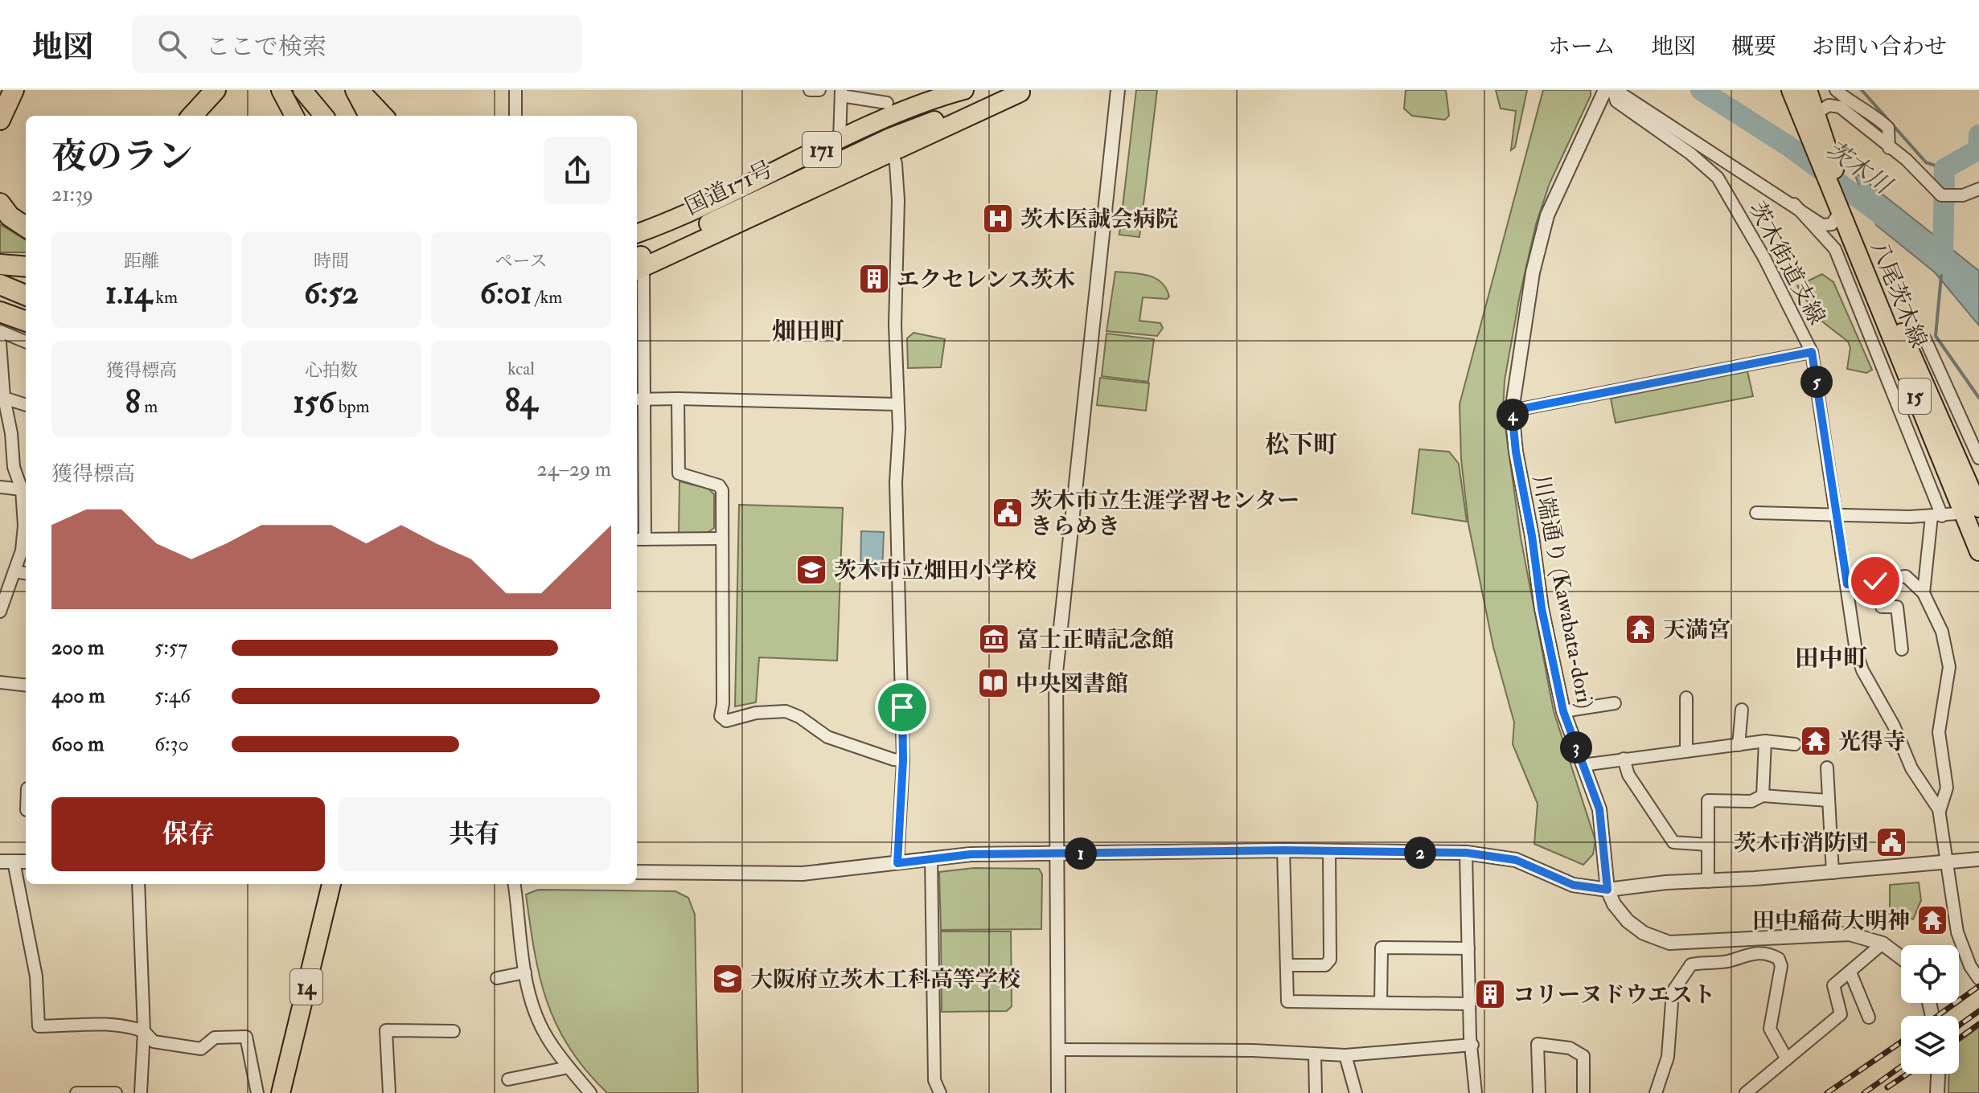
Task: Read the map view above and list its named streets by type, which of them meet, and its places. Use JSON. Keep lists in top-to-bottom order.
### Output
{
  "streets": {
    "main road": [
      "171",
      "国道171号",
      "八尾茨木線",
      "15",
      "14"
    ],
    "street": ["茨木街道支線", "川端通り (Kawabata-dori)"]
  },
  "crossings": [
    ["八尾茨木線", "15"]
  ],
  "districts": ["畑田町", "松下町", "田中町"],
  "water": ["茨木川"],
  "places": {
    "hospital": ["茨木医誠会病院"],
    "building": ["エクセレンス茨木", "コリーヌドウエスト"],
    "public building": ["茨木市立生涯学習センター きらめき", "茨木市消防団"],
    "school or university": ["茨木市立畑田小学校", "大阪府立茨木工科高等学校"],
    "temple": ["天満宮", "光得寺", "田中稲荷大明神"],
    "museum": ["富士正晴記念館"],
    "library": ["中央図書館"]
  },
  "page": {
    "header": "地図",
    "search": "ここで検索",
    "nav": [
      "ホーム",
      "地図",
      "概要",
      "お問い合わせ"
    ],
    "heading": ["夜のラン", "21:39"],
    "stats": [
      ["距離", "1.14 km"],
      ["時間", "6:52"],
      ["ペース", "6:01 /km"],
      ["獲得標高", "8 m"],
      ["心拍数", "156 bpm"],
      ["kcal", "84"]
    ],
    "pins": [
      "5",
      "4",
      "3",
      "2",
      "1"
    ],
    "chart": ["獲得標高", "24–29 m"],
    "list": [
      {
        "name": "200 m",
        "note": "5:57"
      },
      {
        "name": "400 m",
        "note": "5:46"
      },
      {
        "name": "600 m",
        "note": "6:30"
      }
    ],
    "buttons": ["保存", "共有"]
  }
}
